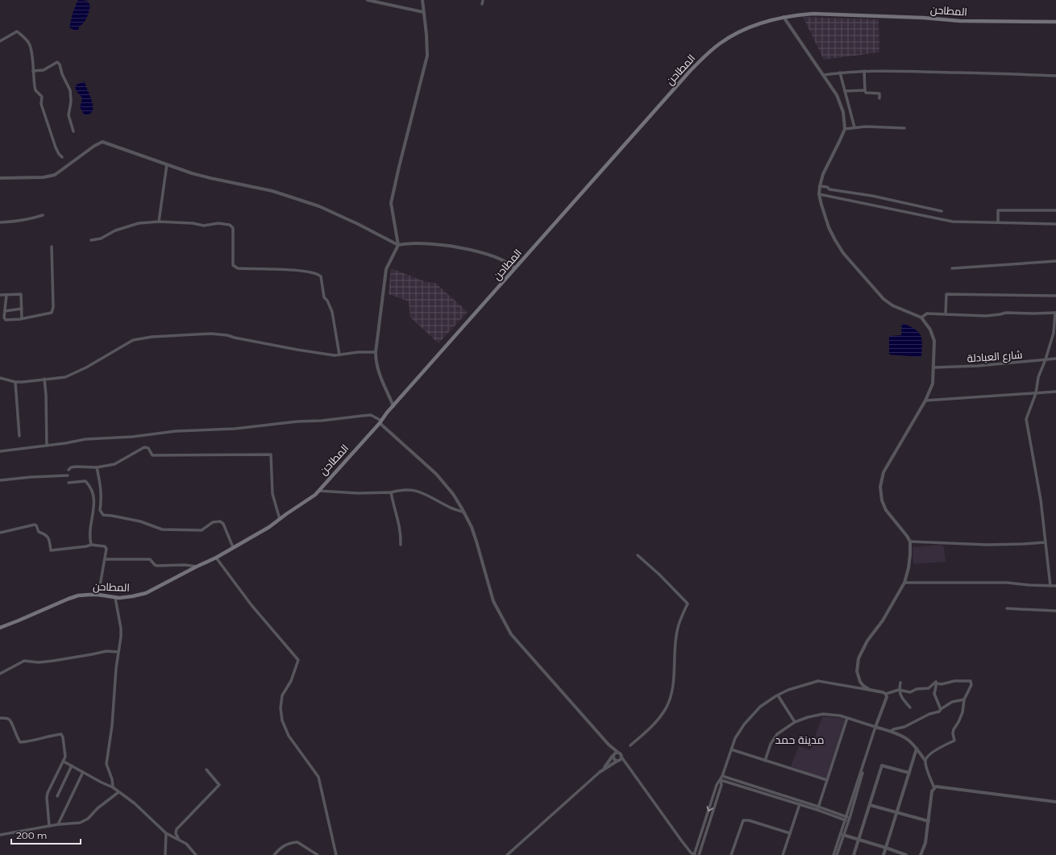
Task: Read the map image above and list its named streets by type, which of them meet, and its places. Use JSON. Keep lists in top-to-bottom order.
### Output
{
  "streets": {
    "main road": ["المطاحن"],
    "street": ["شارع العبادلة"]
  },
  "districts": ["مدينة حمد"],
  "scale_bar": "200 m"
}
